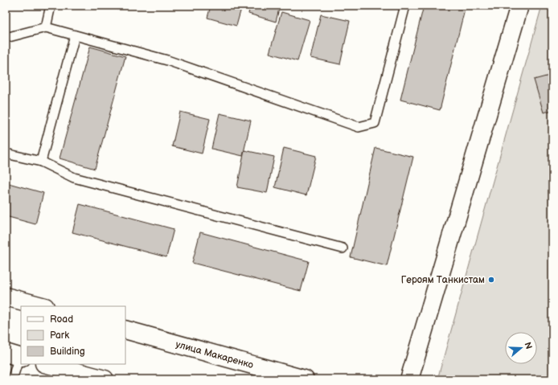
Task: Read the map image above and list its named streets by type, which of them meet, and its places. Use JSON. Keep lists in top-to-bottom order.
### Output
{
  "streets": {
    "street": ["улица Макаренко"]
  },
  "places": ["Героям Танкистам"],
  "legend": ["Road", "Park", "Building"],
  "north": "right"
}
